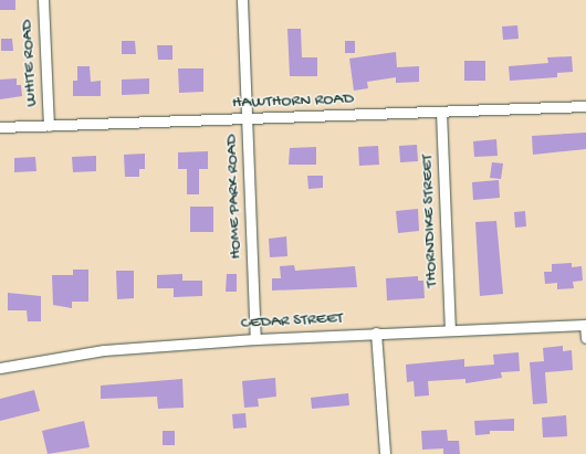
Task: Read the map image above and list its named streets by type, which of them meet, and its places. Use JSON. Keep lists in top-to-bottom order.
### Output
{
  "streets": {
    "street": [
      "WHITE ROAD",
      "HAWTHORN ROAD",
      "HOME PARK ROAD",
      "THORNDIKE STREET",
      "CEDAR STREET"
    ]
  },
  "crossings": [
    ["WHITE ROAD", "HAWTHORN ROAD"],
    ["HAWTHORN ROAD", "HOME PARK ROAD"],
    ["HAWTHORN ROAD", "THORNDIKE STREET"],
    ["HOME PARK ROAD", "CEDAR STREET"],
    ["THORNDIKE STREET", "CEDAR STREET"]
  ]
}
